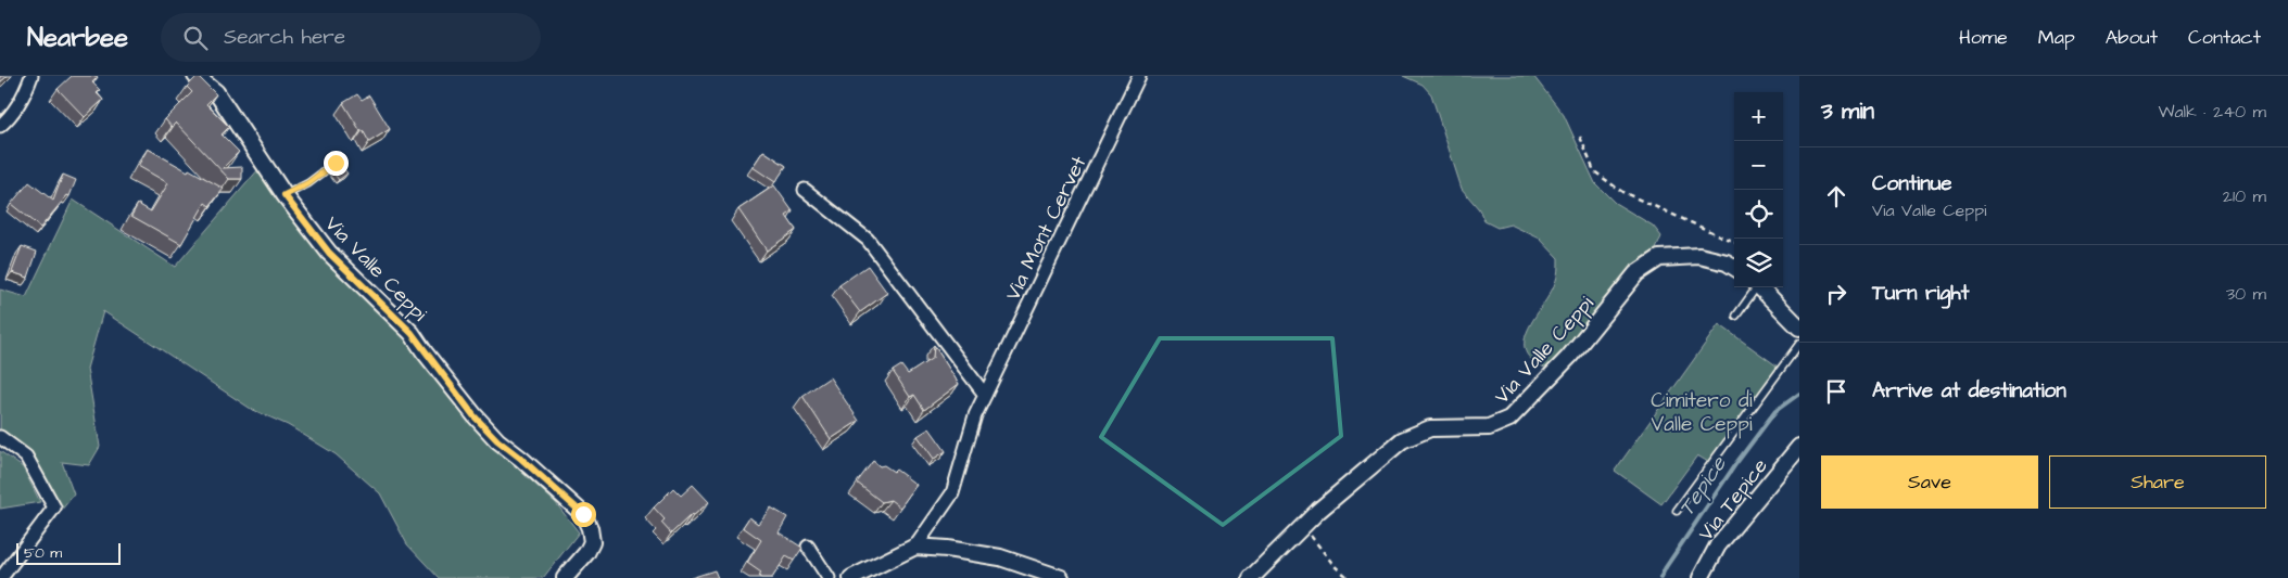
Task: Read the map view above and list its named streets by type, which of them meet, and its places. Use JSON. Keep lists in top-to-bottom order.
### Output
{
  "streets": {
    "street": ["Via Mont Cervet", "Via Valle Ceppi", "Via Tepice"]
  },
  "water": ["Tepice"],
  "parks": ["Cimitero di Valle Ceppi"],
  "scale_bar": "50 m",
  "page": {
    "header": "Nearbee",
    "search": "Search here",
    "nav": [
      "Home",
      "Map",
      "About",
      "Contact"
    ],
    "heading": ["3 min", "Walk · 240 m"],
    "map_buttons": ["+", "−"],
    "list": [
      ["Continue", "Via Valle Ceppi", "210 m"],
      ["Turn right", "30 m"],
      "Arrive at destination"
    ],
    "buttons": ["Save", "Share"],
    "scale": "50 m"
  }
}
